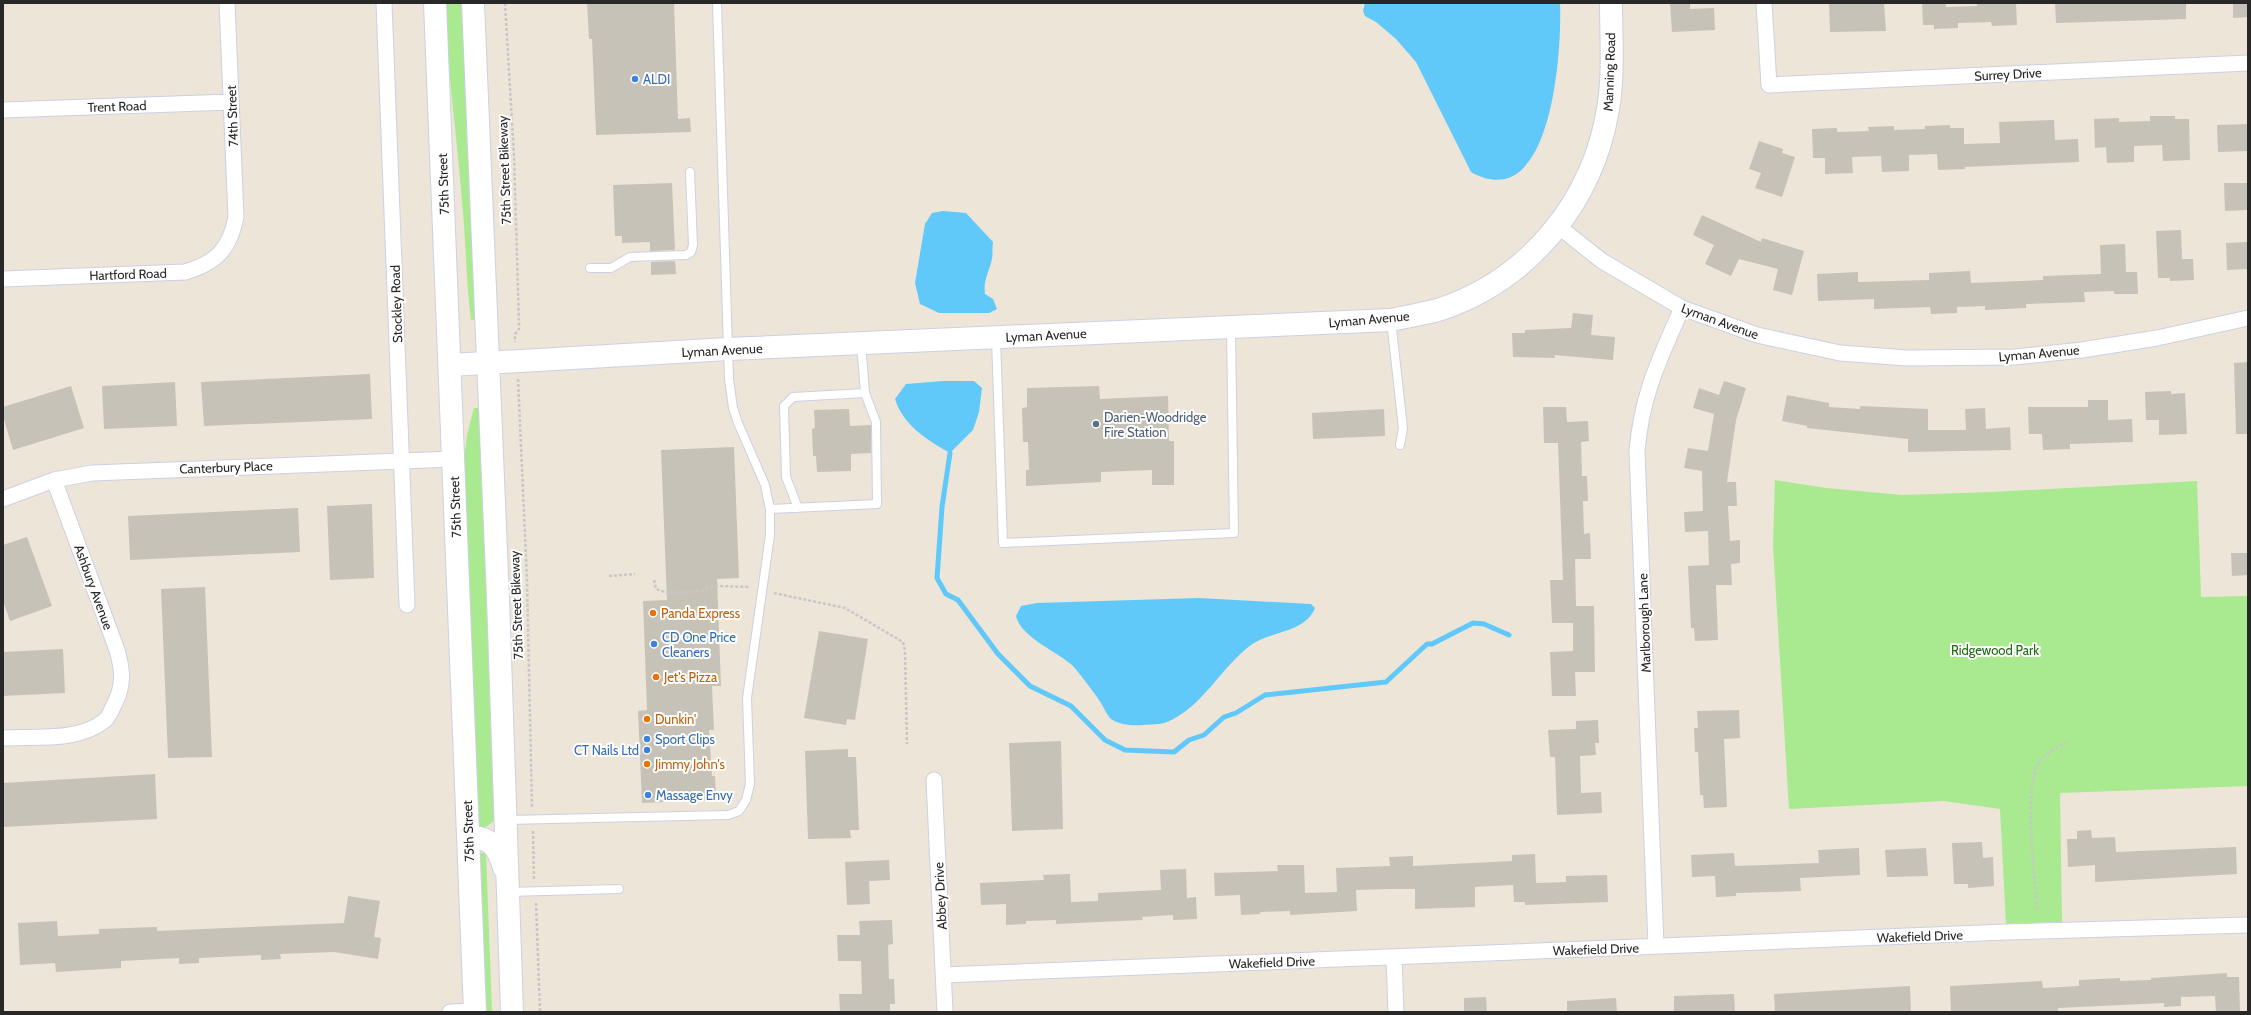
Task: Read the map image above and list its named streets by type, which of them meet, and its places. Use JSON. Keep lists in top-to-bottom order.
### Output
{
  "streets": {
    "main road": ["Manning Road", "75th Street", "Lyman Avenue"],
    "street": [
      "Surrey Drive",
      "Trent Road",
      "74th Street",
      "Hartford Road",
      "Stockley Road",
      "Canterbury Place",
      "Ashbury Avenue",
      "Marlborough Lane",
      "Abbey Drive",
      "Wakefield Drive"
    ],
    "path": ["75th Street Bikeway"]
  },
  "crossings": [
    ["Manning Road", "Lyman Avenue"],
    ["Trent Road", "74th Street"],
    ["74th Street", "Hartford Road"],
    ["75th Street", "Lyman Avenue"],
    ["75th Street", "Canterbury Place"],
    ["Stockley Road", "Canterbury Place"],
    ["Lyman Avenue", "Marlborough Lane"],
    ["Canterbury Place", "Ashbury Avenue"],
    ["Marlborough Lane", "Wakefield Drive"],
    ["Abbey Drive", "Wakefield Drive"]
  ],
  "parks": ["Ridgewood Park"],
  "places": [
    "ALDI",
    "Darien-Woodridge Fire Station",
    "Panda Express",
    "CD One Price Cleaners",
    "Jet's Pizza",
    "Dunkin'",
    "Sport Clips",
    "CT Nails Ltd",
    "Jimmy John's",
    "Massage Envy"
  ]
}
